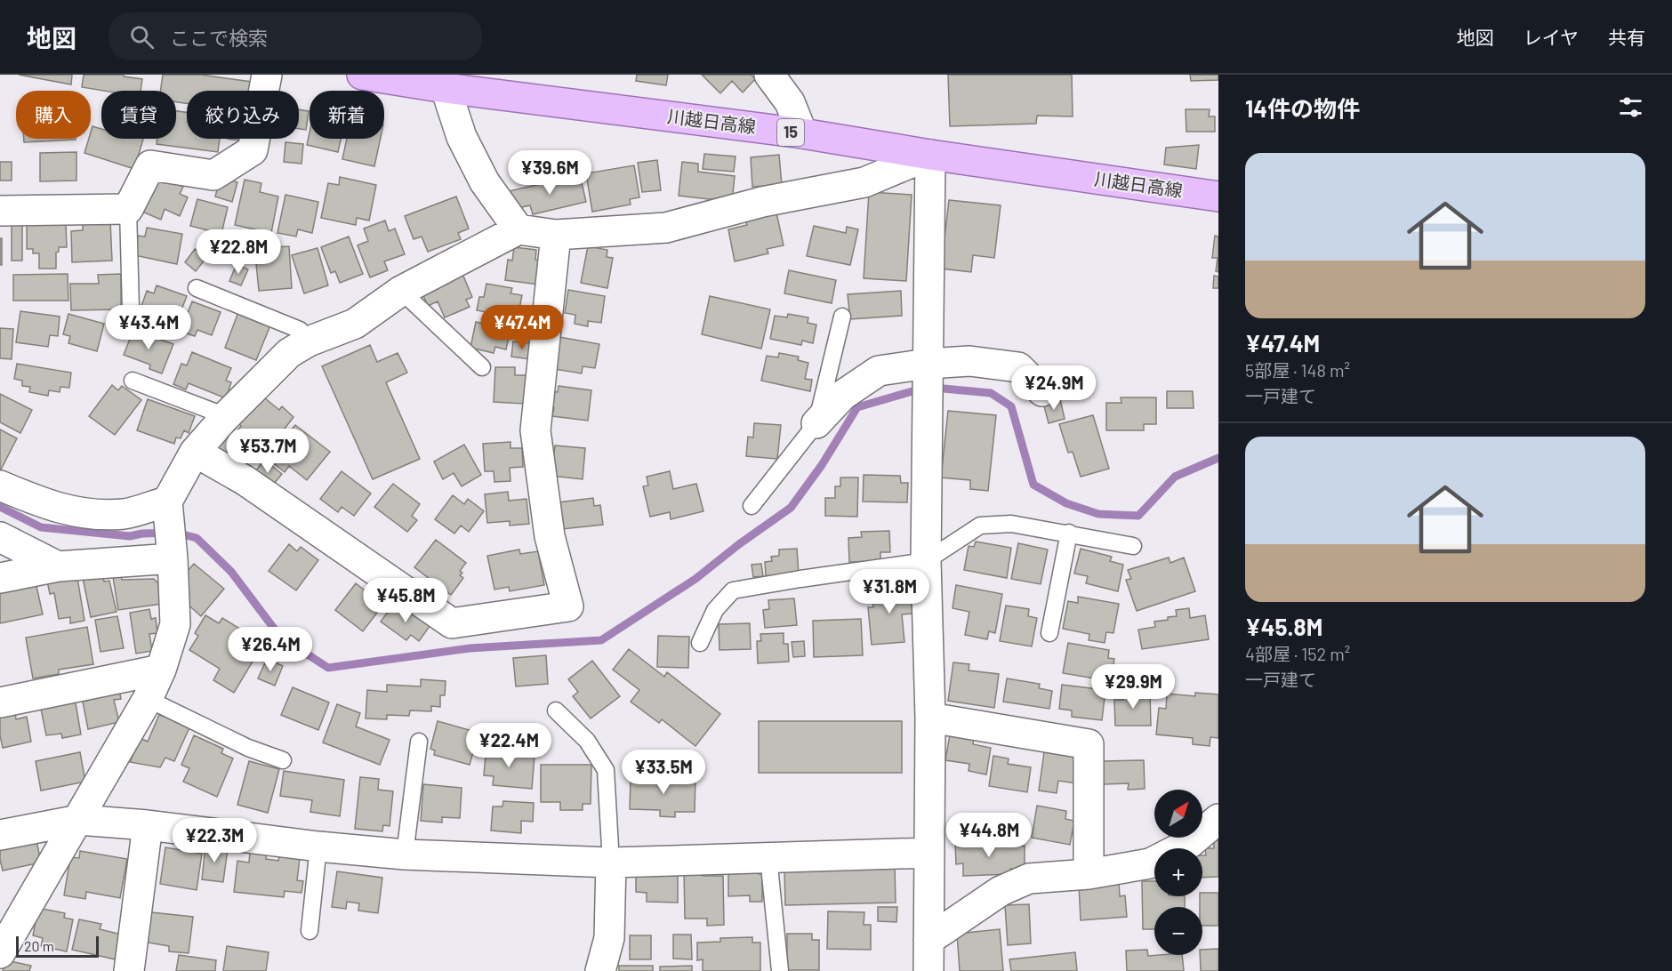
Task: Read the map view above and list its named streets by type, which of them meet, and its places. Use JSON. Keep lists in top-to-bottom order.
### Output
{
  "streets": {
    "main road": ["川越日高線", "15"]
  },
  "scale_bar": "20 m",
  "north": "top right",
  "page": {
    "header": "地図",
    "search": "ここで検索",
    "nav": ["地図", "レイヤ", "共有"],
    "heading": "14件の物件",
    "chip": [
      "購入",
      "賃貸",
      "絞り込み",
      "新着"
    ],
    "list": [
      {
        "name": "¥47.4M",
        "note": "5部屋 · 148 m² · 一戸建て"
      },
      {
        "name": "¥45.8M",
        "note": "4部屋 · 152 m² · 一戸建て"
      }
    ],
    "price": [
      "¥39.6M",
      "¥22.8M",
      "¥43.4M",
      "¥47.4M",
      "¥24.9M",
      "¥53.7M",
      "¥31.8M",
      "¥45.8M",
      "¥26.4M",
      "¥29.9M",
      "¥22.4M",
      "¥33.5M",
      "¥44.8M",
      "¥22.3M"
    ],
    "map_buttons": ["+", "−"],
    "scale": "20 m"
  }
}
